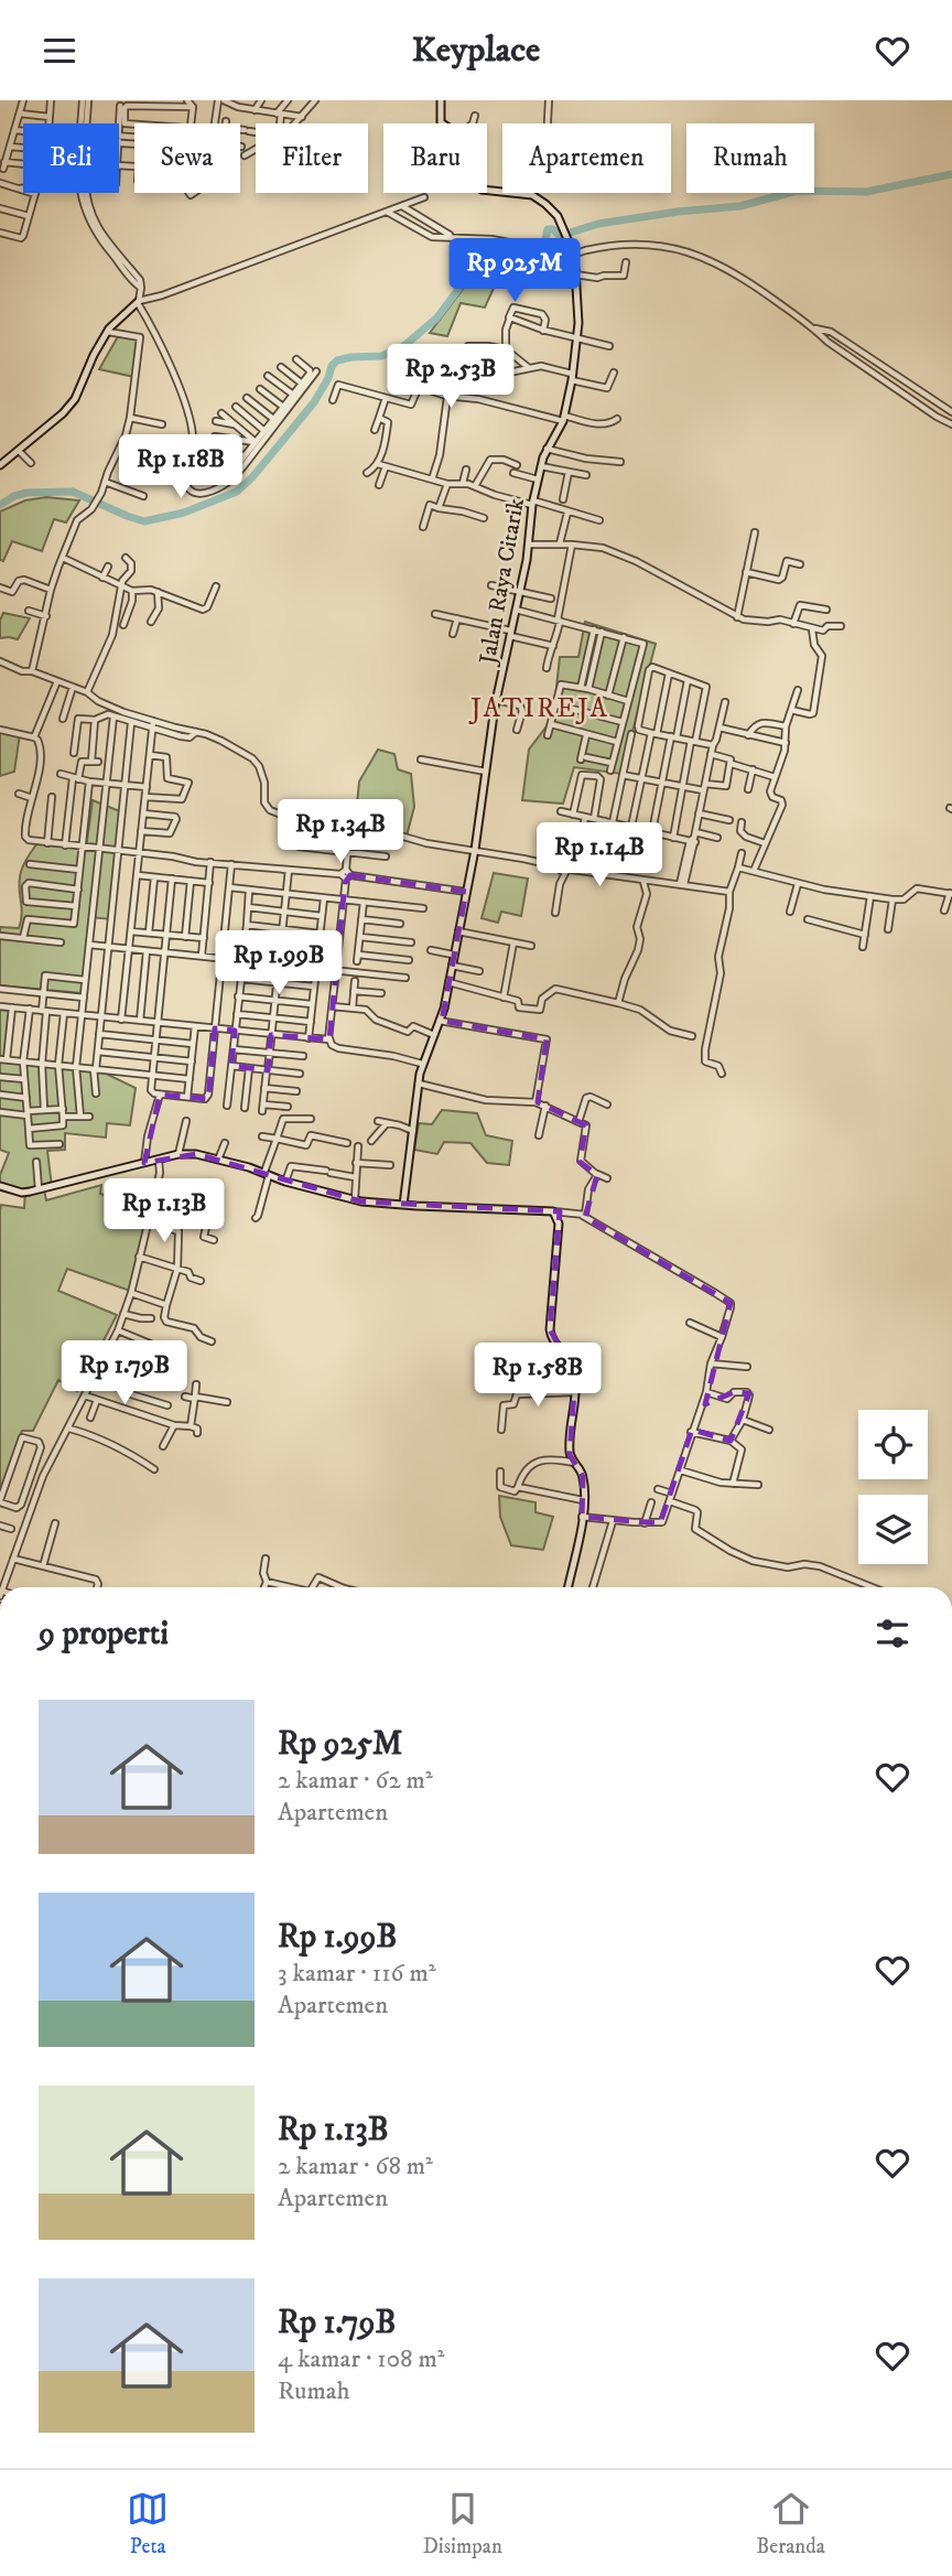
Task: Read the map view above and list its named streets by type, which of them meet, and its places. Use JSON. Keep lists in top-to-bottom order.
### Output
{
  "streets": {
    "street": ["Jalan Raya Citarik"]
  },
  "districts": ["JATIREJA"],
  "page": {
    "header": "Keyplace",
    "chip": [
      "Beli",
      "Sewa",
      "Filter",
      "Baru",
      "Apartemen",
      "Rumah"
    ],
    "price": [
      "Rp 925M",
      "Rp 2.53B",
      "Rp 1.18B",
      "Rp 1.34B",
      "Rp 1.14B",
      "Rp 1.99B",
      "Rp 1.13B",
      "Rp 1.79B",
      "Rp 1.58B"
    ],
    "heading": "9 properti",
    "list": [
      {
        "name": "Rp 925M",
        "note": "2 kamar · 62 m² · Apartemen"
      },
      {
        "name": "Rp 1.99B",
        "note": "3 kamar · 116 m² · Apartemen"
      },
      {
        "name": "Rp 1.13B",
        "note": "2 kamar · 68 m² · Apartemen"
      },
      {
        "name": "Rp 1.79B",
        "note": "4 kamar · 108 m² · Rumah"
      }
    ],
    "tabs": ["Peta", "Disimpan", "Beranda"]
  }
}
